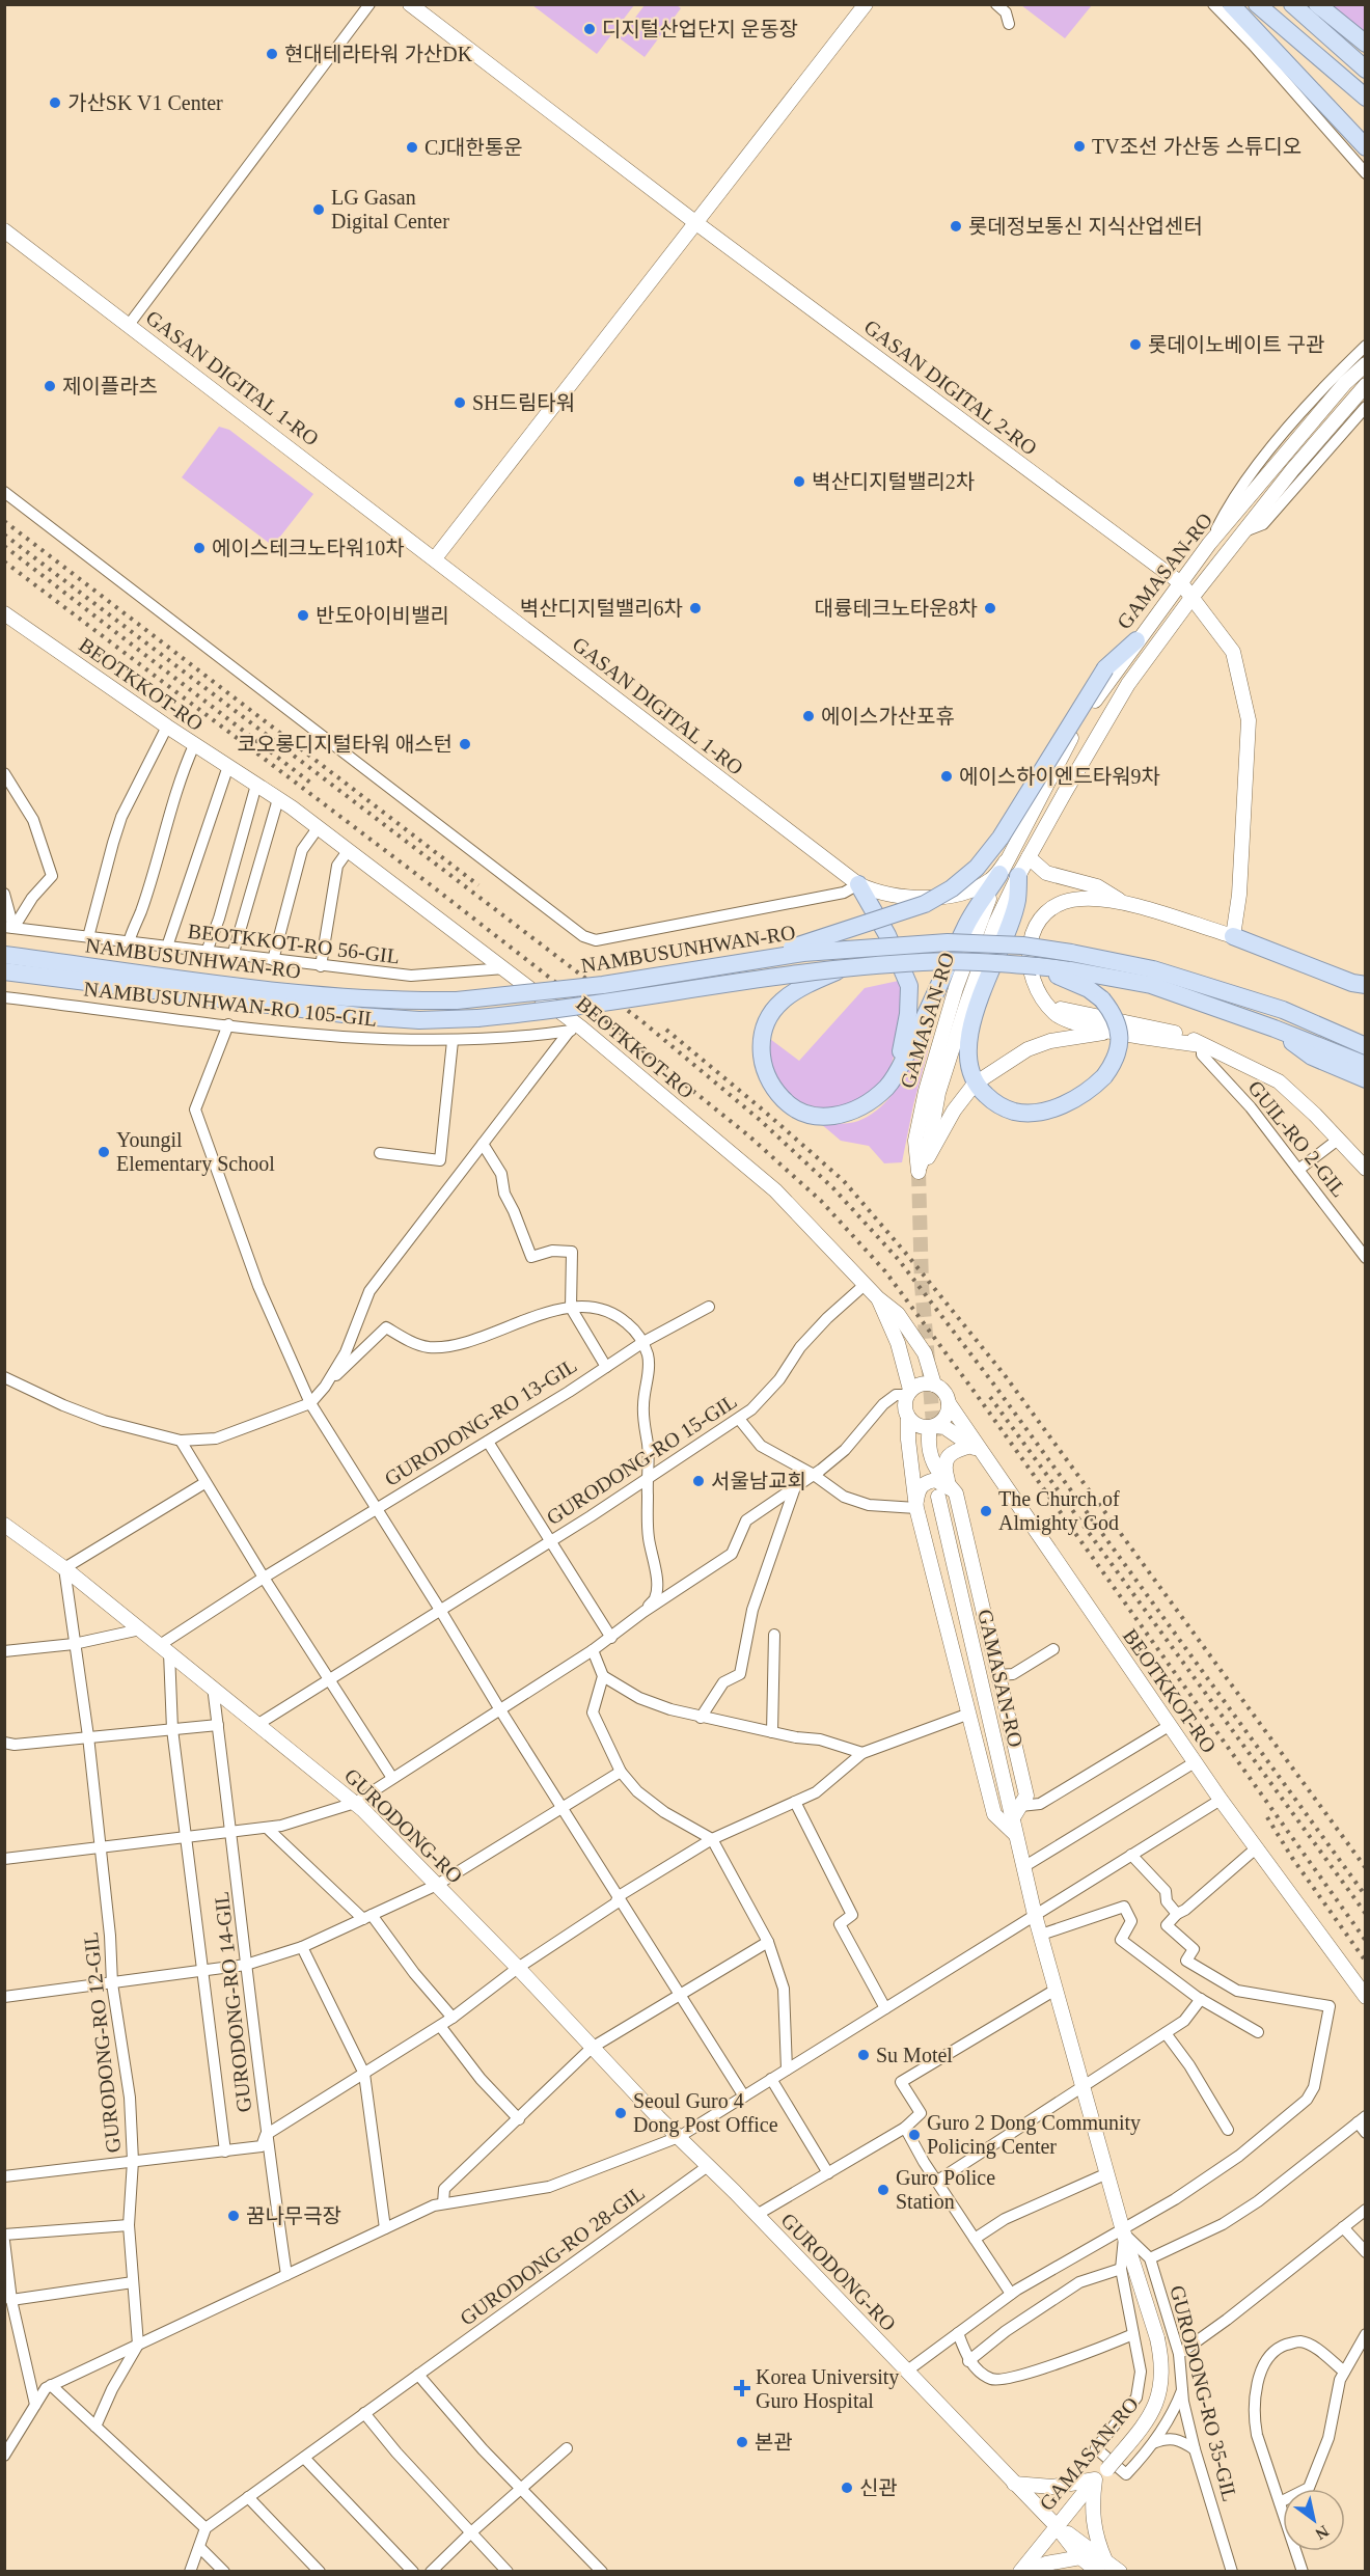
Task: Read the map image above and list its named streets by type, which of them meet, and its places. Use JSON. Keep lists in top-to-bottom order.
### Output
{
  "streets": {
    "main road": [
      "GASAN DIGITAL 1-RO",
      "GASAN DIGITAL 2-RO",
      "GAMASAN-RO",
      "BEOTKKOT-RO",
      "NAMBUSUNHWAN-RO",
      "GURODONG-RO"
    ],
    "street": [
      "BEOTKKOT-RO 56-GIL",
      "NAMBUSUNHWAN-RO 105-GIL",
      "GUIL-RO 2-GIL",
      "GURODONG-RO 13-GIL",
      "GURODONG-RO 15-GIL",
      "GURODONG-RO 14-GIL",
      "GURODONG-RO 12-GIL",
      "GURODONG-RO 28-GIL",
      "GURODONG-RO 35-GIL"
    ]
  },
  "crossings": [
    ["GASAN DIGITAL 2-RO", "GAMASAN-RO"],
    ["GAMASAN-RO", "GURODONG-RO"],
    ["BEOTKKOT-RO", "BEOTKKOT-RO 56-GIL"],
    ["BEOTKKOT-RO", "NAMBUSUNHWAN-RO 105-GIL"],
    ["BEOTKKOT-RO", "GURODONG-RO 15-GIL"],
    ["NAMBUSUNHWAN-RO 105-GIL", "GURODONG-RO 13-GIL"],
    ["GURODONG-RO 13-GIL", "GURODONG-RO"],
    ["GURODONG-RO 15-GIL", "GURODONG-RO"],
    ["GURODONG-RO", "GURODONG-RO 14-GIL"],
    ["GURODONG-RO", "GURODONG-RO 12-GIL"],
    ["GURODONG-RO", "GURODONG-RO 28-GIL"]
  ],
  "places": {
    "other": [
      "디지털산업단지 운동장",
      "현대테라타워 가산DK",
      "가산SK V1 Center",
      "TV조선 가산동 스튜디오",
      "CJ대한통운",
      "LG Gasan Digital Center",
      "롯데정보통신 지식산업센터",
      "롯데이노베이트 구관",
      "제이플라츠",
      "SH드림타워",
      "벽산디지털밸리2차",
      "에이스테크노타워10차",
      "벽산디지털밸리6차",
      "대륭테크노타운8차",
      "반도아이비밸리",
      "에이스가산포휴",
      "코오롱디지털타워 애스턴",
      "에이스하이엔드타워9차",
      "Youngil Elementary School",
      "서울남교회",
      "The Church of Almighty God",
      "Su Motel",
      "Seoul Guro 4 Dong Post Office",
      "Guro 2 Dong Community Policing Center",
      "Guro Police Station",
      "꿈나무극장",
      "본관",
      "신관"
    ],
    "health": ["Korea University Guro Hospital"]
  },
  "north": "bottom right"
}
